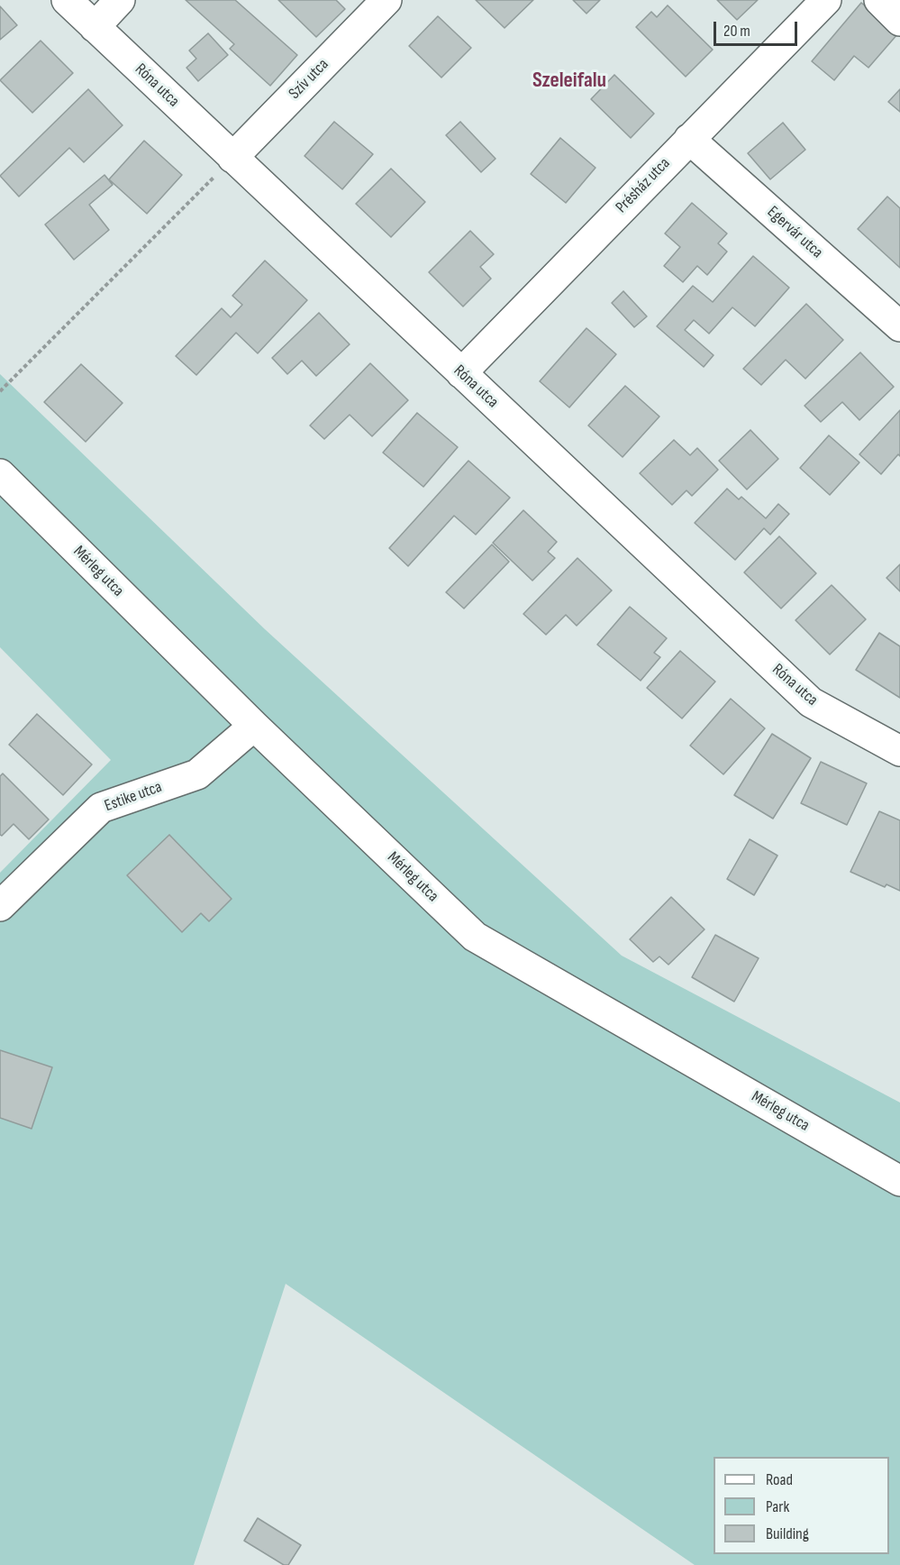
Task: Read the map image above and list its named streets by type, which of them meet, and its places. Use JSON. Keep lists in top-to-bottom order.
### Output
{
  "streets": {
    "street": [
      "Szív utca",
      "Róna utca",
      "Présház utca",
      "Egervár utca",
      "Mérleg utca",
      "Estike utca"
    ]
  },
  "crossings": [
    ["Szív utca", "Róna utca"],
    ["Róna utca", "Présház utca"],
    ["Présház utca", "Egervár utca"],
    ["Mérleg utca", "Estike utca"]
  ],
  "districts": ["Szeleifalu"],
  "legend": ["Road", "Park", "Building"],
  "scale_bar": "20 m"
}
